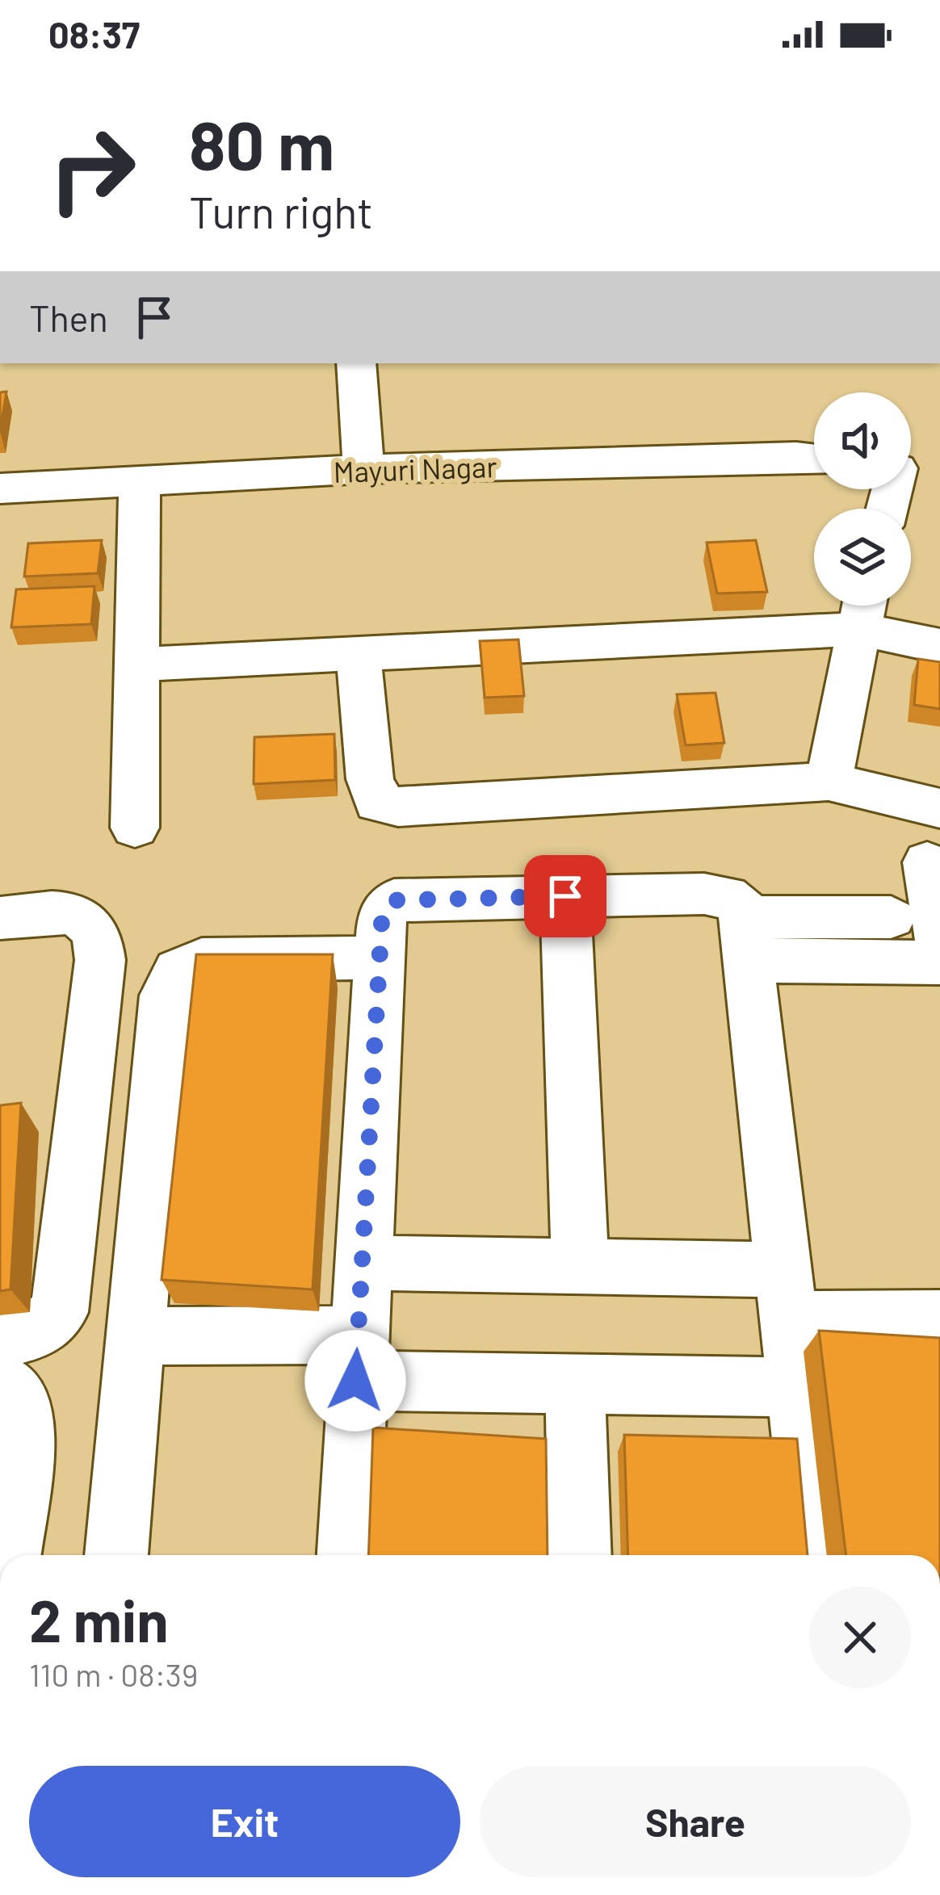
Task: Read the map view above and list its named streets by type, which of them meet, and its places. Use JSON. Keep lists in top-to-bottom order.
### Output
{
  "streets": {
    "street": ["Mayuri Nagar"]
  },
  "page": {
    "status": "08:37",
    "turn": ["80 m", "Turn right"],
    "then": "Then",
    "heading": ["2 min", "110 m · 08:39"],
    "buttons": ["Exit", "Share"]
  }
}
